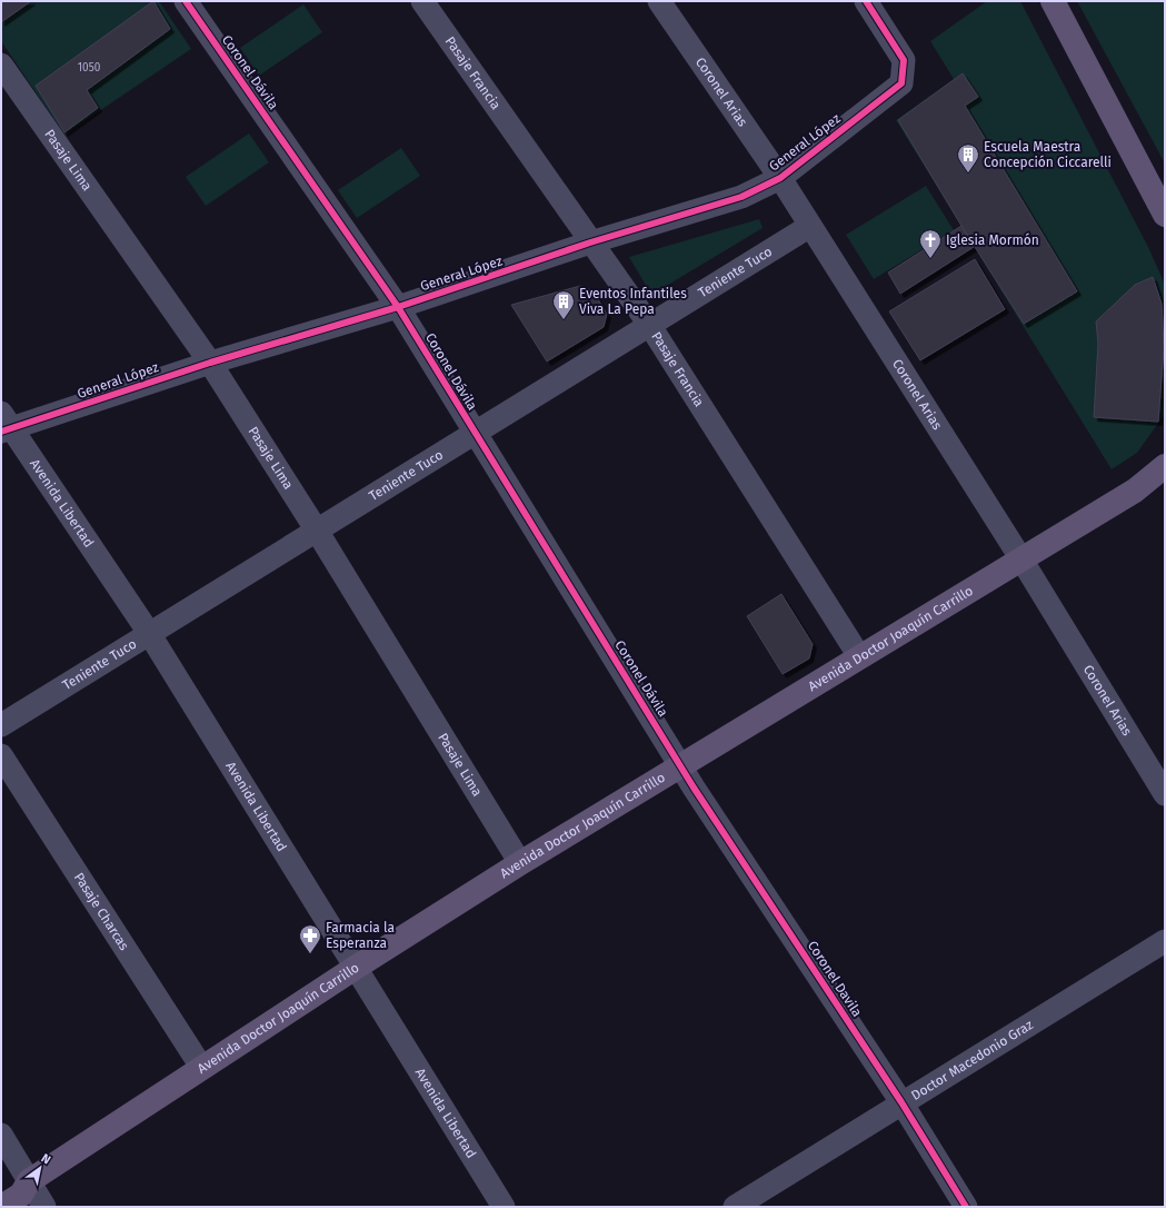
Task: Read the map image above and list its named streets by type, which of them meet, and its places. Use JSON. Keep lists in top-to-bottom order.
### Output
{
  "streets": {
    "main road": ["Avenida Doctor Joaquín Carrillo"],
    "street": [
      "Coronel Dávila",
      "Pasaje Francia",
      "Coronel Arias",
      "General López",
      "Pasaje Lima",
      "Teniente Tuco",
      "Avenida Libertad",
      "Pasaje Charcas",
      "Coronel Davila",
      "Doctor Macedonio Graz"
    ]
  },
  "crossings": [
    ["Coronel Dávila", "General López"],
    ["Coronel Dávila", "Teniente Tuco"],
    ["Coronel Dávila", "Avenida Doctor Joaquín Carrillo"],
    ["Coronel Dávila", "Coronel Davila"],
    ["Pasaje Francia", "General López"],
    ["Pasaje Francia", "Teniente Tuco"],
    ["Pasaje Francia", "Avenida Doctor Joaquín Carrillo"],
    ["Coronel Arias", "General López"],
    ["Coronel Arias", "Teniente Tuco"],
    ["Coronel Arias", "Avenida Doctor Joaquín Carrillo"],
    ["General López", "Pasaje Lima"],
    ["General López", "Avenida Libertad"],
    ["Pasaje Lima", "Teniente Tuco"],
    ["Pasaje Lima", "Avenida Doctor Joaquín Carrillo"],
    ["Teniente Tuco", "Avenida Libertad"],
    ["Avenida Libertad", "Avenida Doctor Joaquín Carrillo"],
    ["Avenida Doctor Joaquín Carrillo", "Pasaje Charcas"],
    ["Avenida Doctor Joaquín Carrillo", "Coronel Davila"],
    ["Coronel Davila", "Doctor Macedonio Graz"]
  ],
  "places": {
    "building": ["Escuela Maestra Concepción Ciccarelli", "Eventos Infantiles Viva La Pepa"],
    "church": ["Iglesia Mormón"],
    "pharmacy": ["Farmacia la Esperanza"]
  },
  "house_numbers": ["1050"],
  "north": "top right"
}
